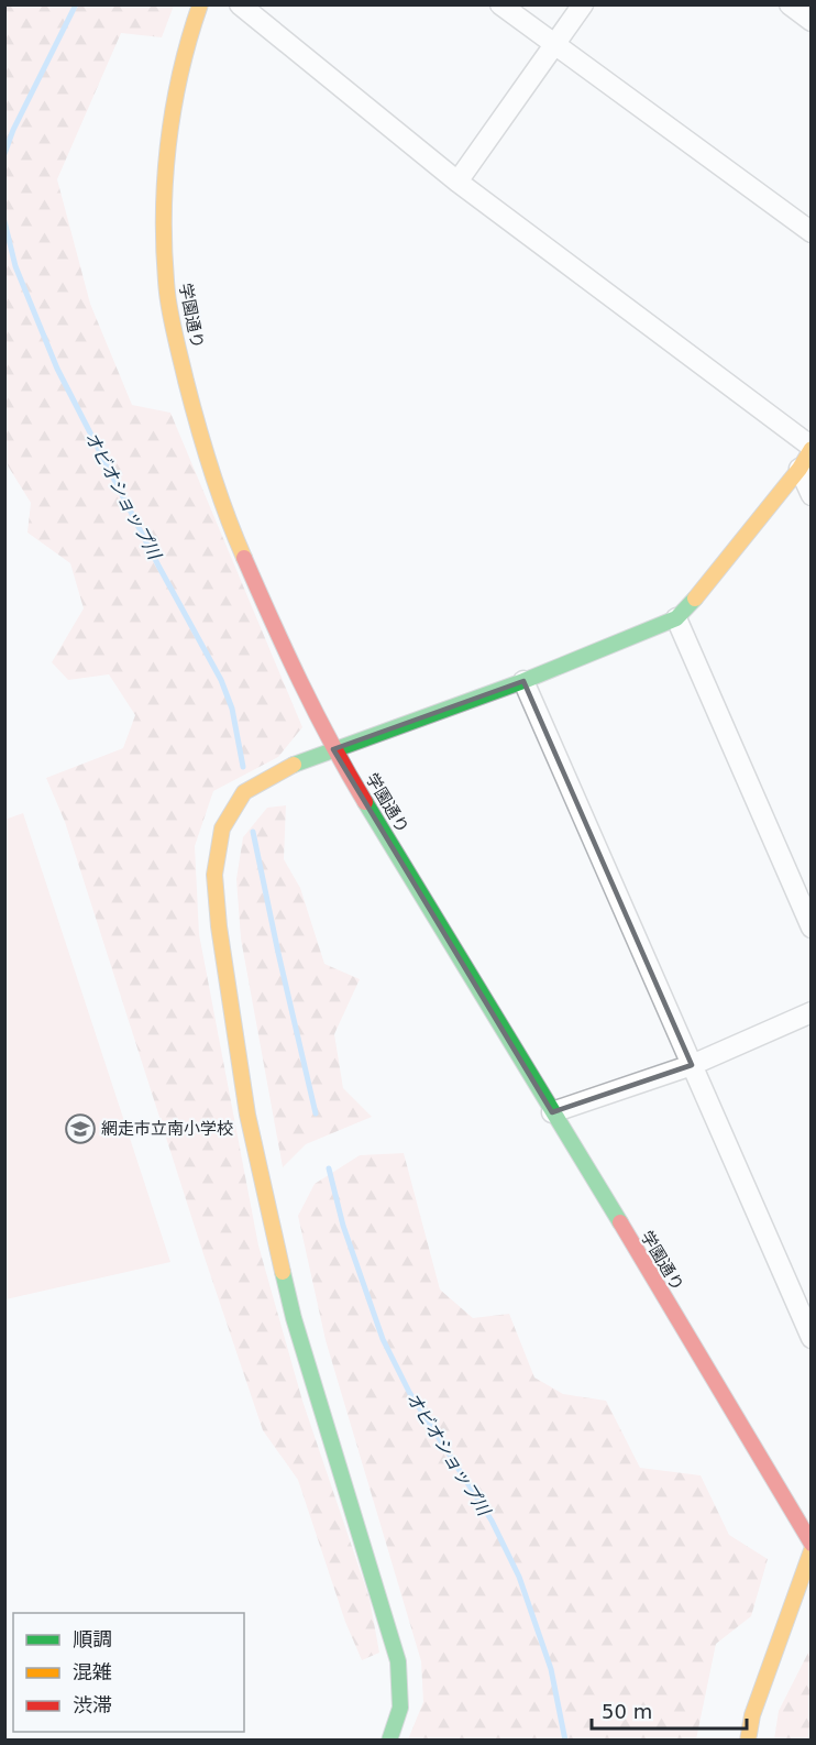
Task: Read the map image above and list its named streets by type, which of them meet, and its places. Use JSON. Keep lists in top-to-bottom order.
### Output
{
  "streets": {
    "street": ["学園通り"]
  },
  "water": ["オビオショップ川"],
  "places": {
    "school or university": ["網走市立南小学校"]
  },
  "legend": ["順調", "混雑", "渋滞"],
  "scale_bar": "50 m"
}
